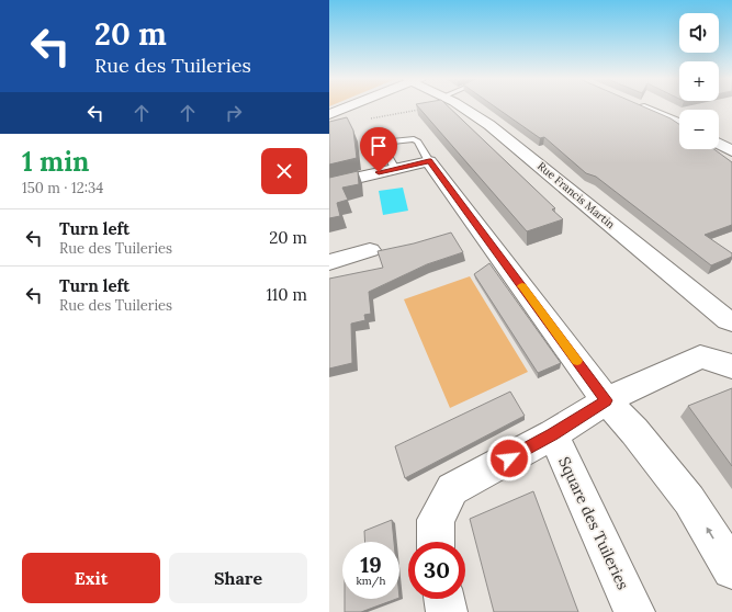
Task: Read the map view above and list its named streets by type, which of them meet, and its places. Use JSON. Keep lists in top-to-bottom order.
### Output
{
  "streets": {
    "street": ["Rue Francis Martin", "Square des Tuileries"]
  },
  "page": {
    "turn": ["20 m", "Rue des Tuileries"],
    "map_buttons": ["+", "−"],
    "heading": ["1 min", "150 m · 12:34"],
    "list": [
      {
        "name": "Turn left",
        "note": "Rue des Tuileries",
        "value": "20 m"
      },
      {
        "name": "Turn left",
        "note": "Rue des Tuileries",
        "value": "110 m"
      }
    ],
    "speed": "19 km/h",
    "limit": "30",
    "buttons": ["Exit", "Share"]
  }
}
